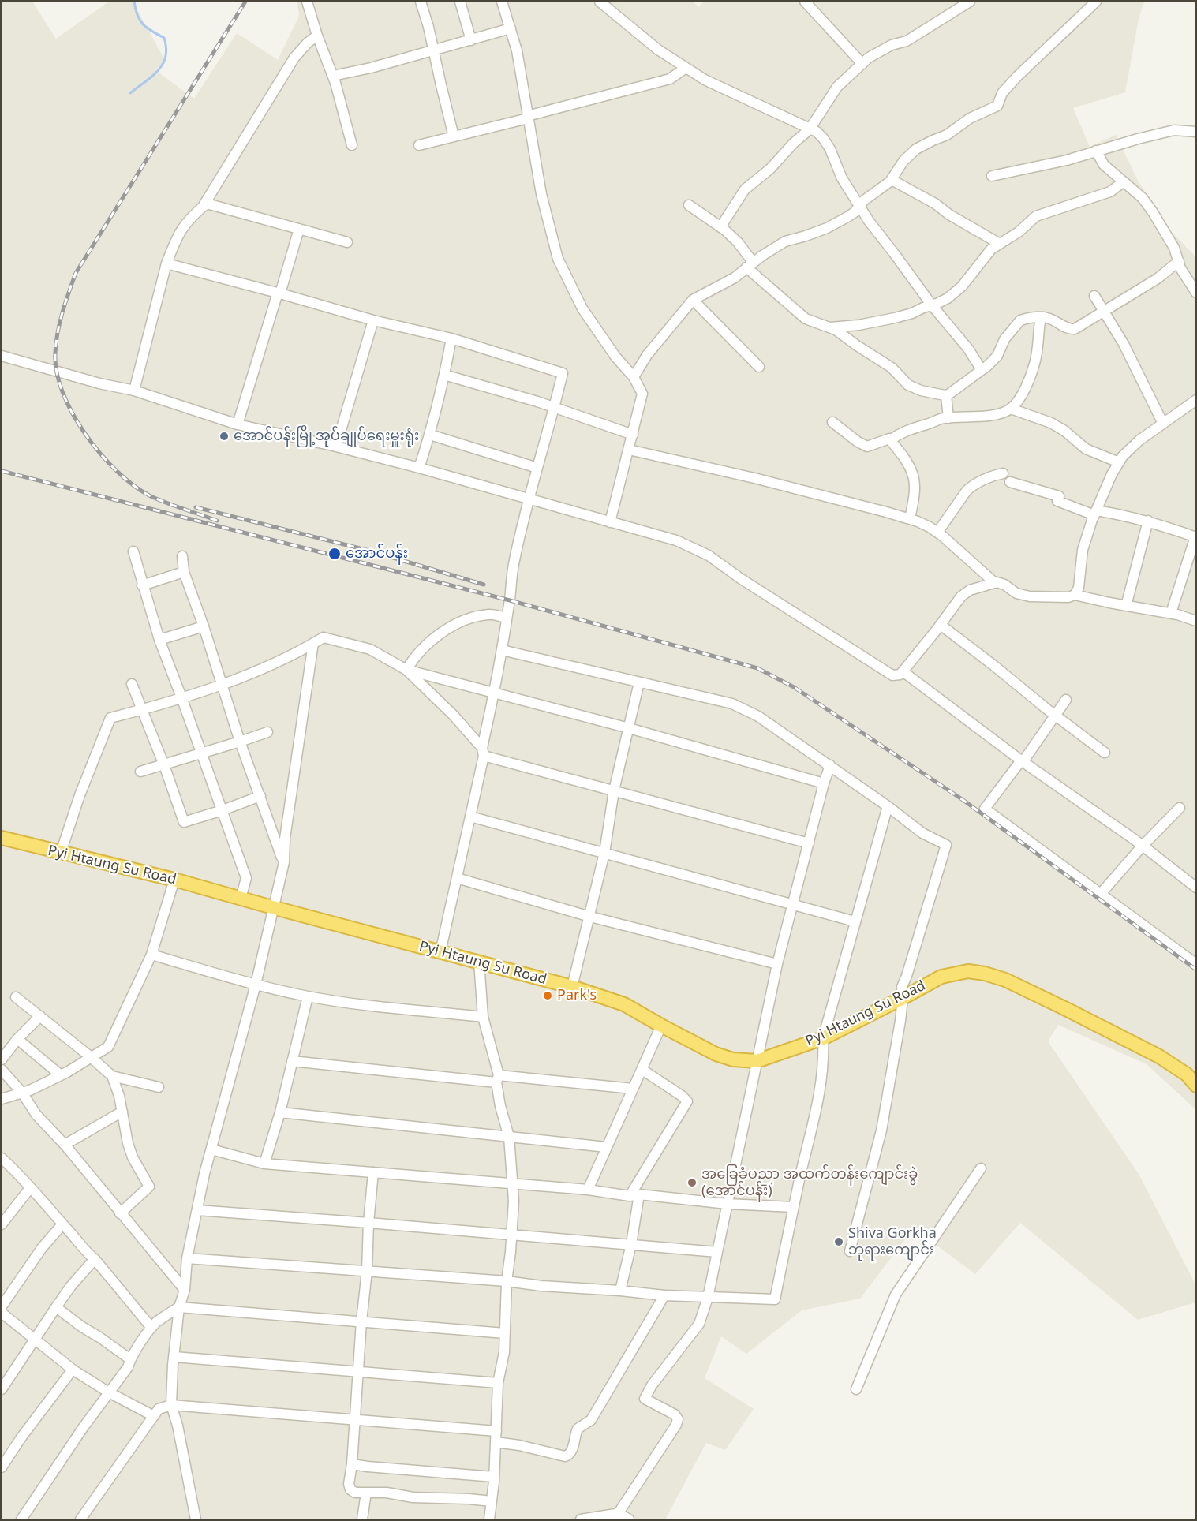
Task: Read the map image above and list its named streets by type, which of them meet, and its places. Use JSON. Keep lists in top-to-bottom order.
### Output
{
  "streets": {
    "highway": ["Pyi Htaung Su Road"]
  },
  "places": [
    "အောင်ပန်းမြို့အုပ်ချုပ်ရေးမှူးရုံး",
    "အောင်ပန်း",
    "Park's",
    "အခြေခံပညာ အထက်တန်းကျောင်းခွဲ (အောင်ပန်း)",
    "Shiva Gorkha ဘုရားကျောင်း"
  ]
}
